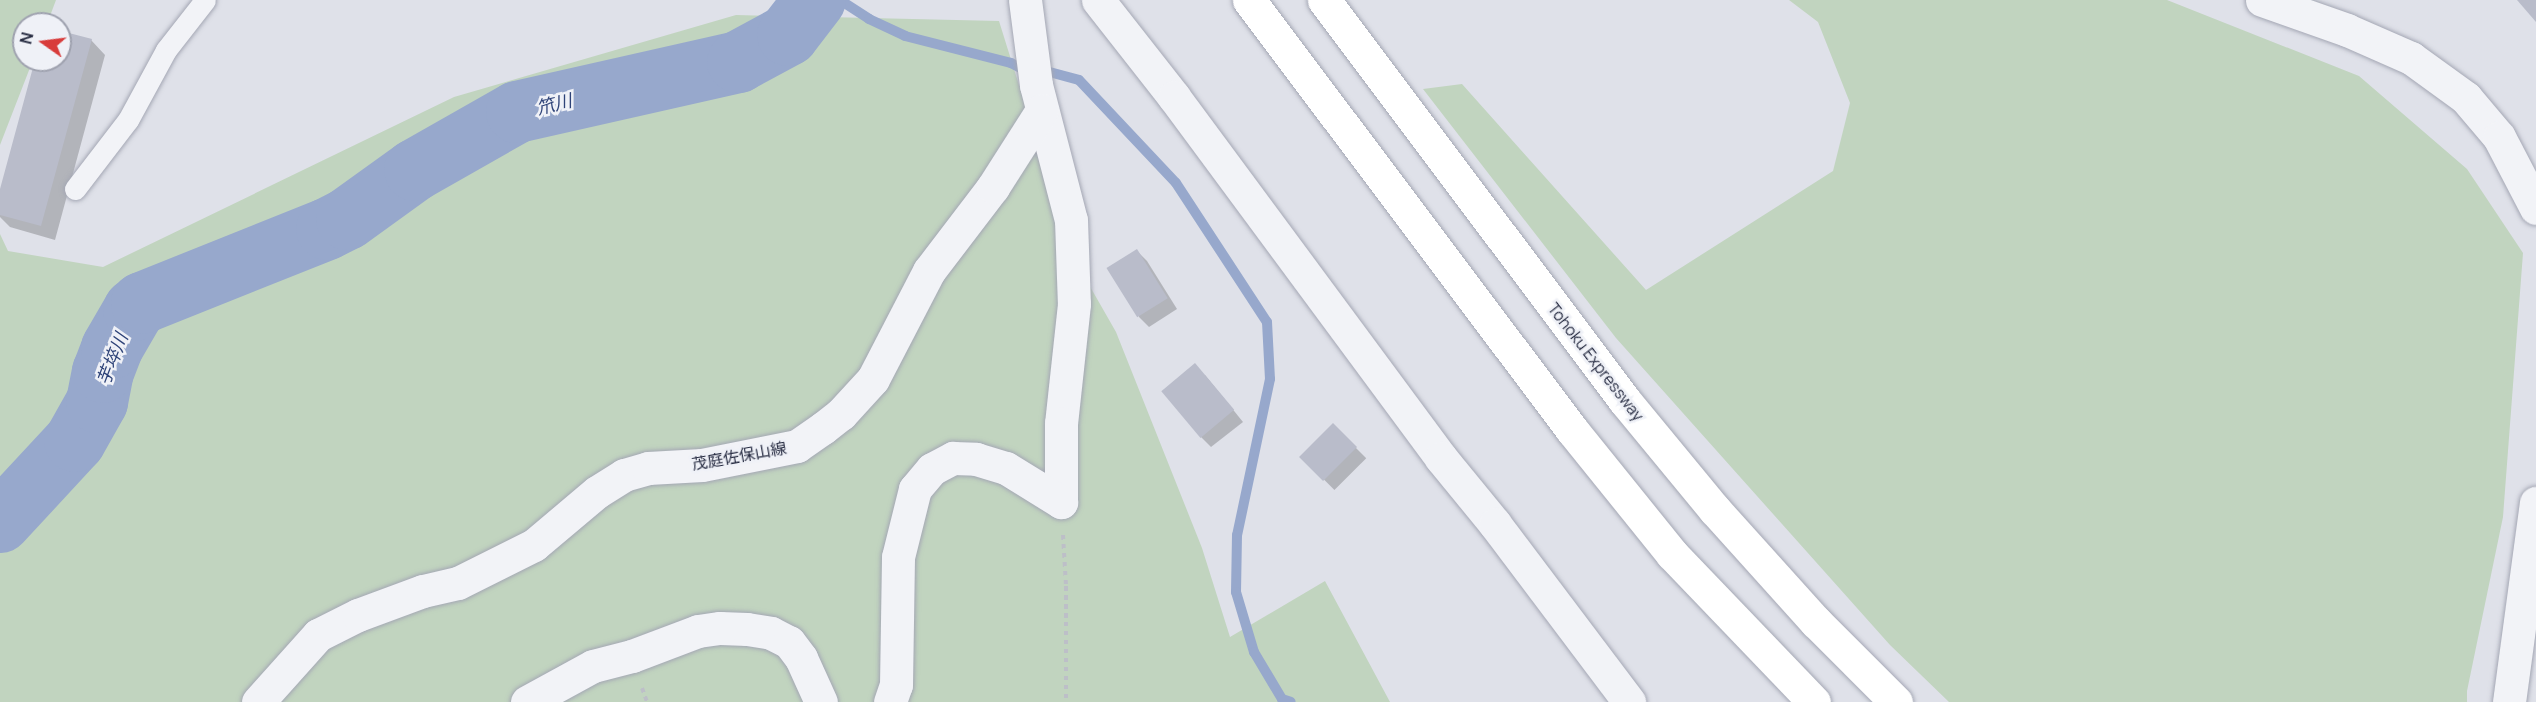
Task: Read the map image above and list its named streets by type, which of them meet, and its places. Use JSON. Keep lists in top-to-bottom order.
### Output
{
  "streets": {
    "highway": ["Tohoku Expressway"],
    "street": ["茂庭佐保山線"]
  },
  "water": ["笊川", "芋埣川"],
  "north": "left"
}
